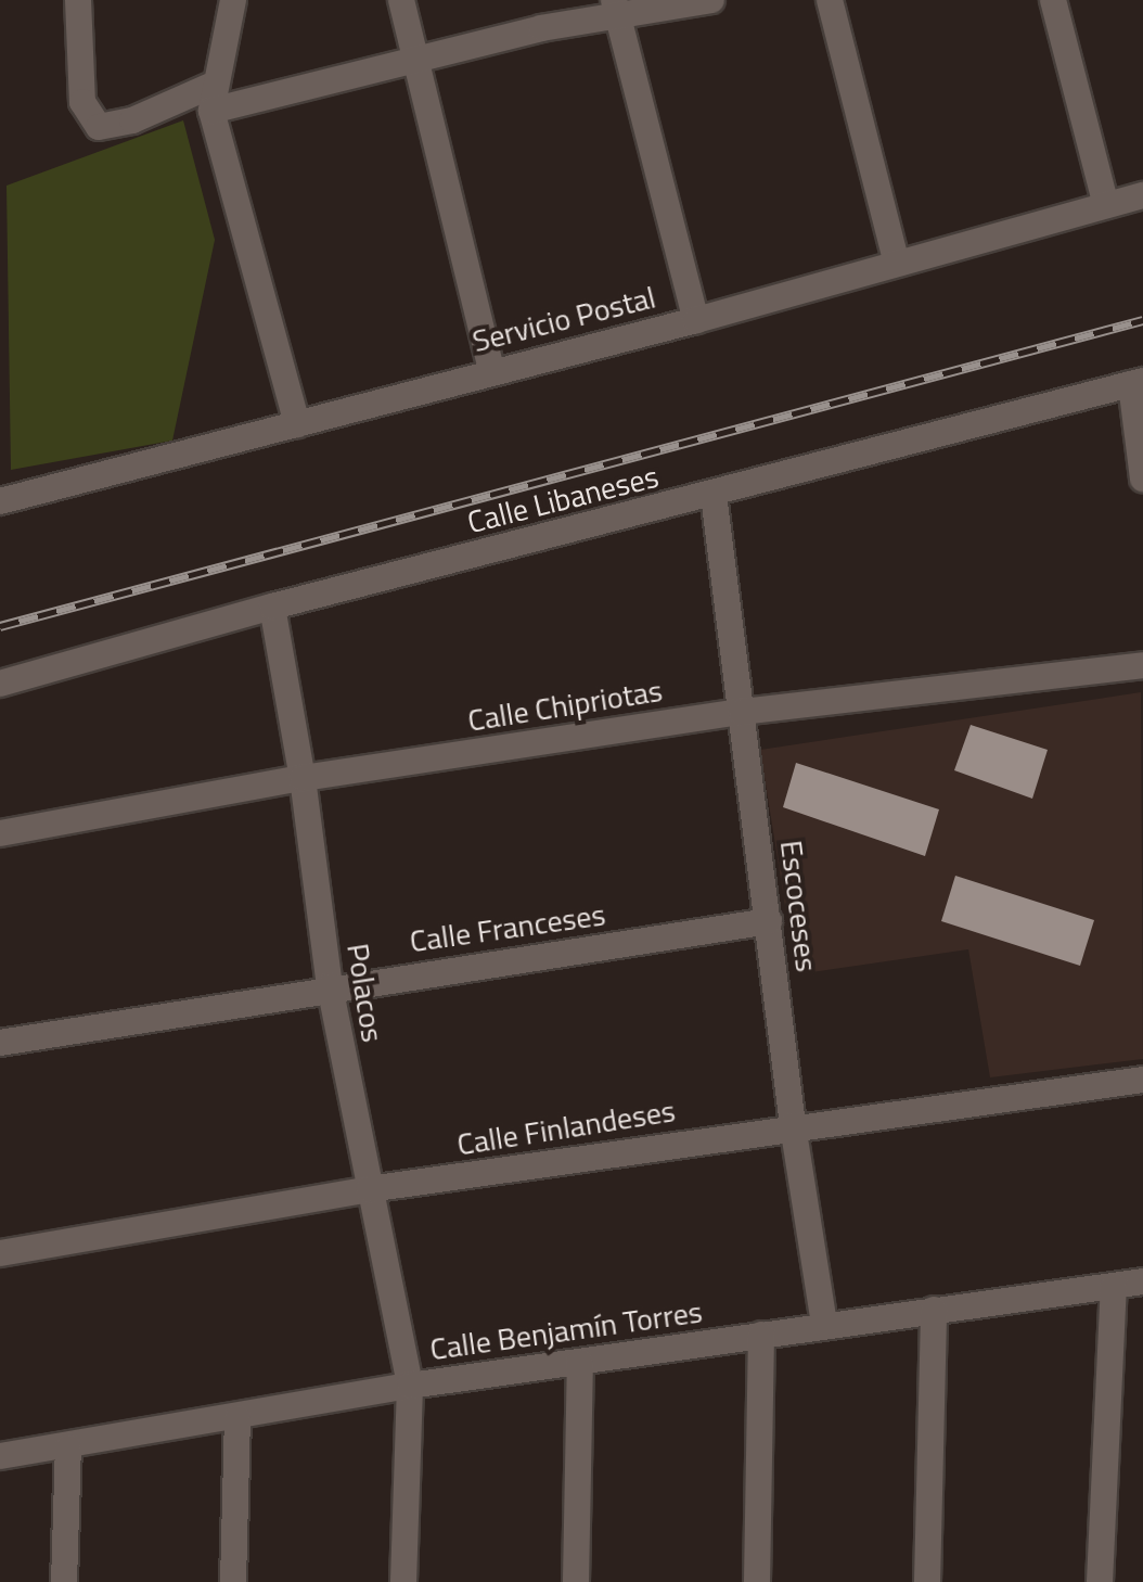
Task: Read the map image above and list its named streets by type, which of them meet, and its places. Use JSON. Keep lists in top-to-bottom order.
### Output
{
  "streets": {
    "street": [
      "Servicio Postal",
      "Calle Libaneses",
      "Calle Chipriotas",
      "Escoceses",
      "Calle Franceses",
      "Polacos",
      "Calle Finlandeses",
      "Calle Benjamín Torres"
    ]
  },
  "crossings": [
    ["Calle Libaneses", "Escoceses"],
    ["Calle Libaneses", "Polacos"],
    ["Calle Chipriotas", "Escoceses"],
    ["Calle Chipriotas", "Polacos"],
    ["Escoceses", "Calle Franceses"],
    ["Escoceses", "Calle Finlandeses"],
    ["Escoceses", "Calle Benjamín Torres"],
    ["Calle Franceses", "Polacos"],
    ["Polacos", "Calle Finlandeses"],
    ["Polacos", "Calle Benjamín Torres"]
  ]
}
